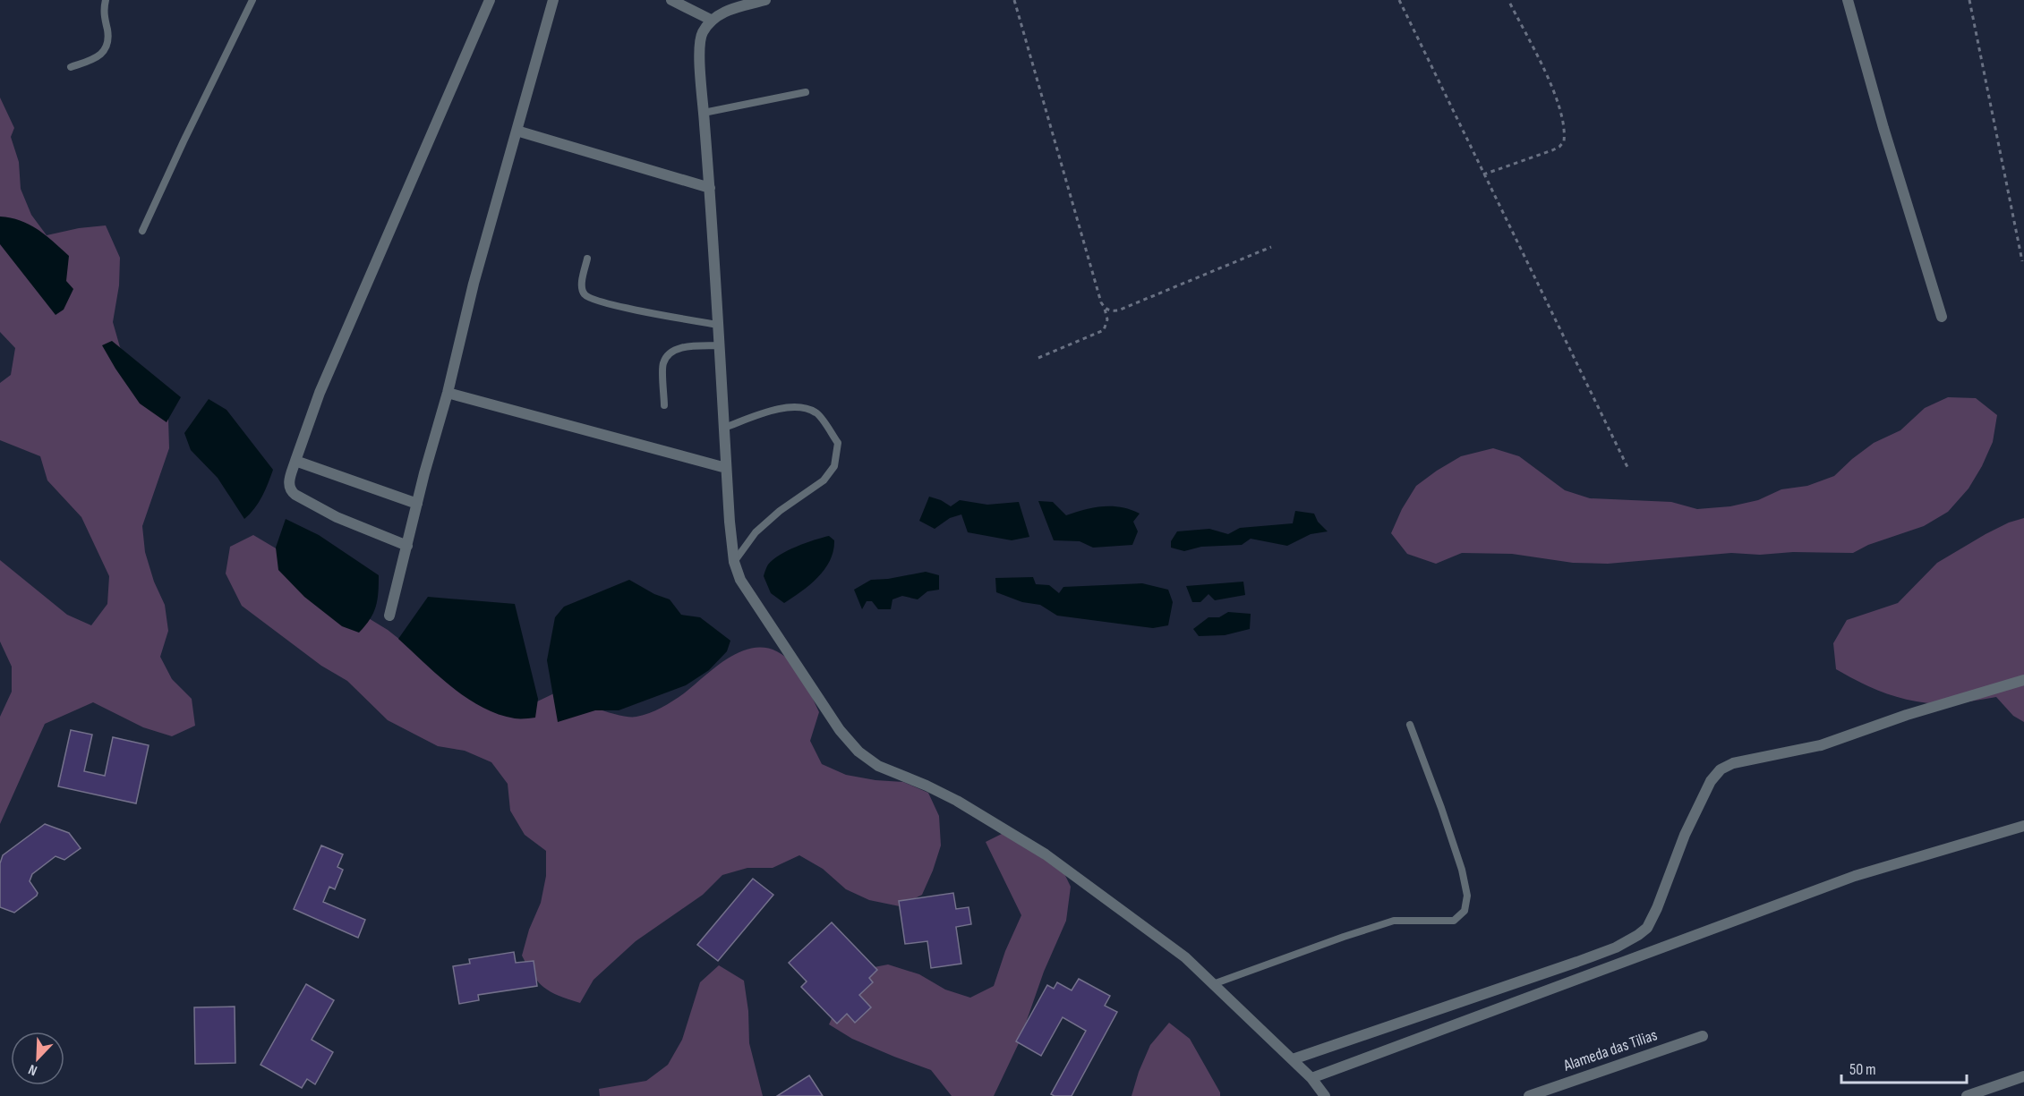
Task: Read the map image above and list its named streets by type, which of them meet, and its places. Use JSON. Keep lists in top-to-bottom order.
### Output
{
  "streets": {
    "street": ["Alameda das Tilias"]
  },
  "scale_bar": "50 m",
  "north": "bottom left"
}
